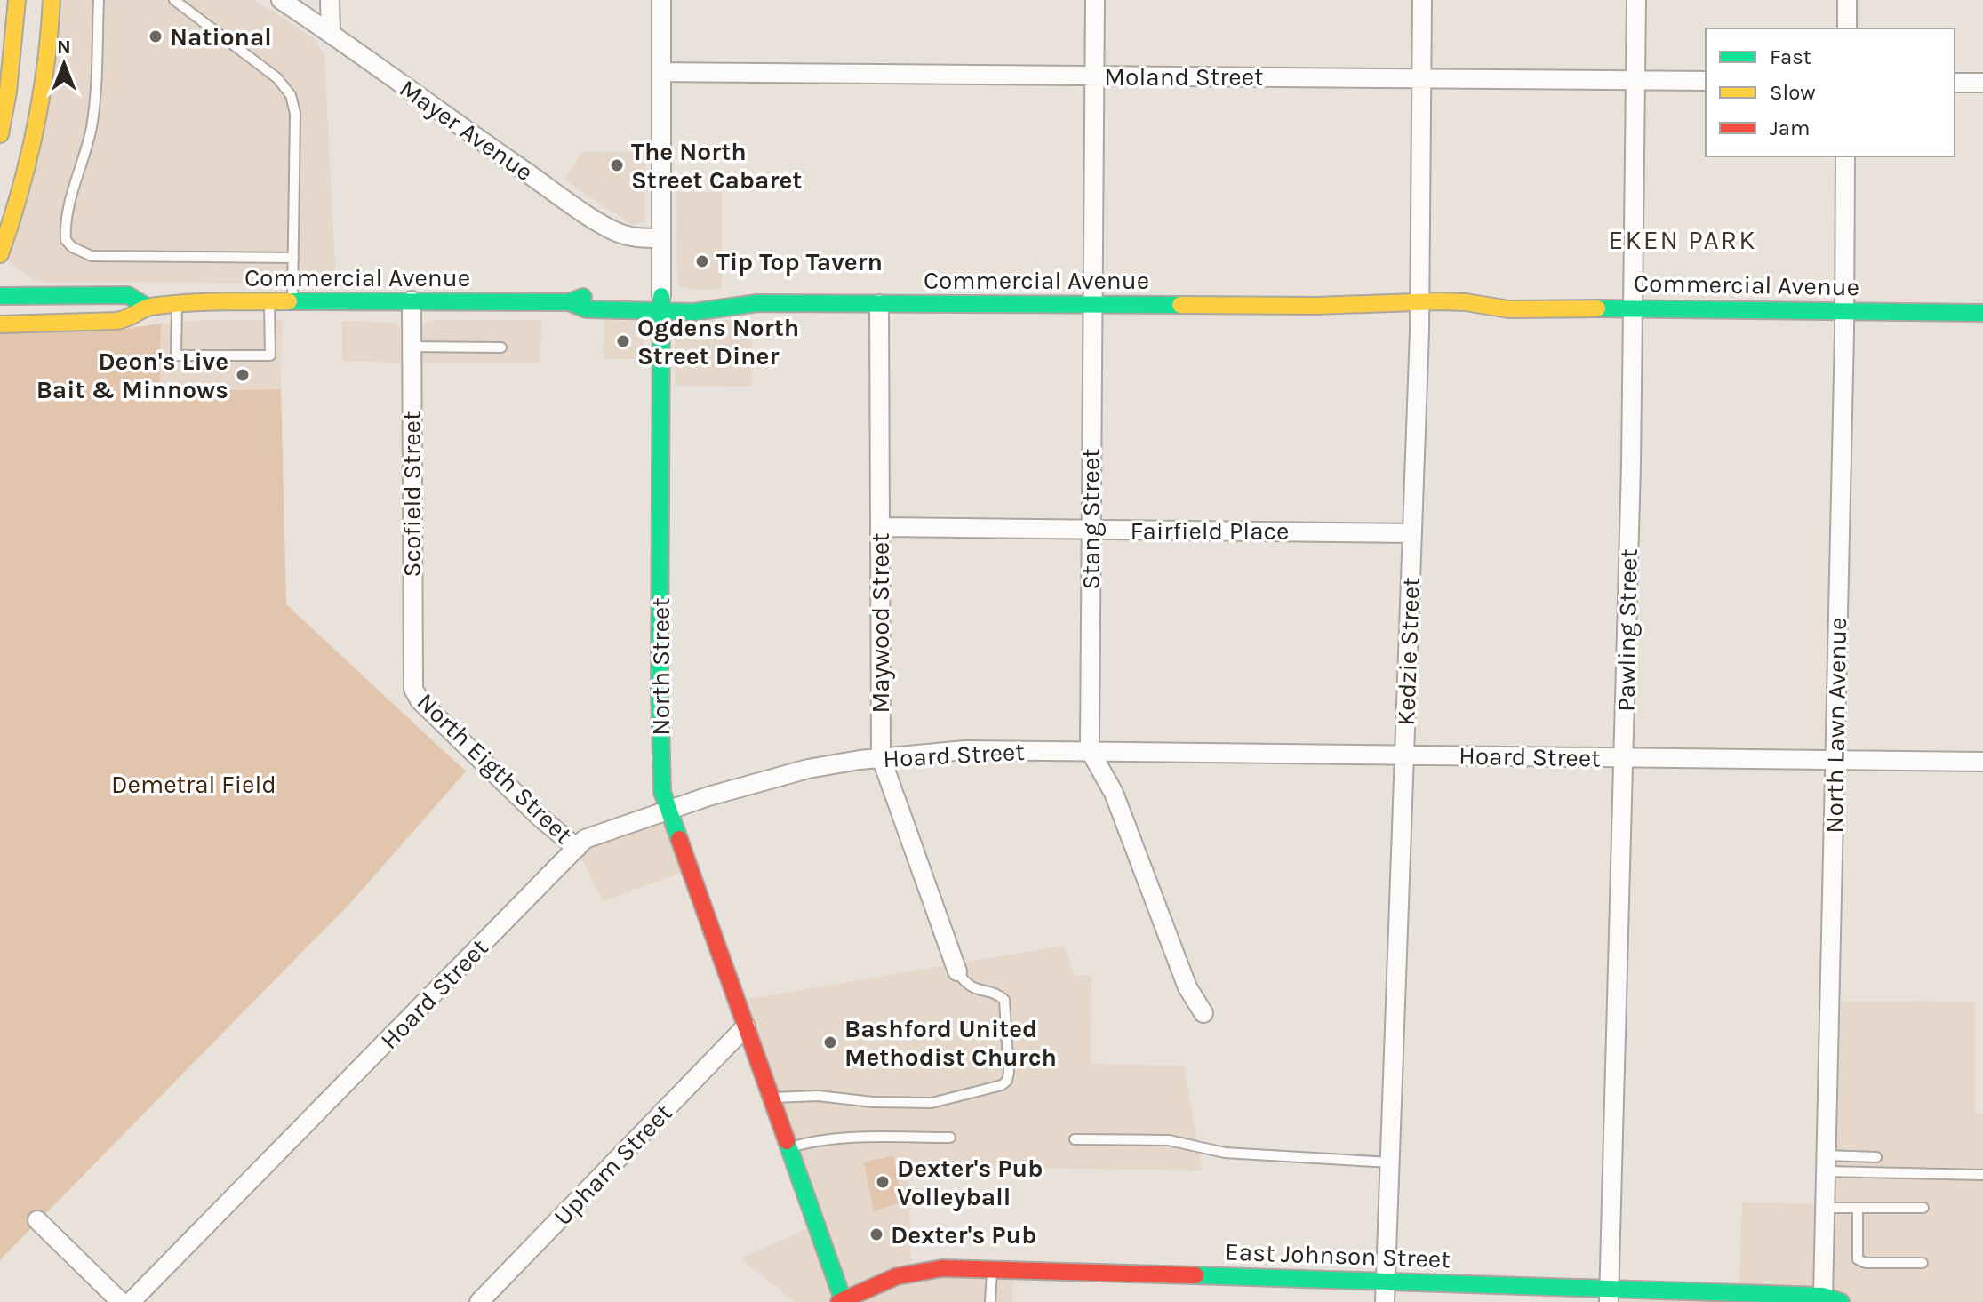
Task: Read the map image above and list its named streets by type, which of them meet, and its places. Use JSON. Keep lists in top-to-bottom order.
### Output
{
  "streets": {
    "street": [
      "Moland Street",
      "Mayer Avenue",
      "Commercial Avenue",
      "Scofield Street",
      "Stang Street",
      "Fairfield Place",
      "Maywood Street",
      "Pawling Street",
      "Kedzie Street",
      "North Street",
      "North Lawn Avenue",
      "Hoard Street",
      "North Eigth Street",
      "Upham Street",
      "East Johnson Street"
    ]
  },
  "crossings": [
    ["Moland Street", "Stang Street"],
    ["Moland Street", "Pawling Street"],
    ["Moland Street", "Kedzie Street"],
    ["Moland Street", "North Street"],
    ["Mayer Avenue", "North Street"],
    ["Commercial Avenue", "Scofield Street"],
    ["Commercial Avenue", "Stang Street"],
    ["Commercial Avenue", "Maywood Street"],
    ["Commercial Avenue", "Pawling Street"],
    ["Commercial Avenue", "Kedzie Street"],
    ["Commercial Avenue", "North Street"],
    ["Commercial Avenue", "North Lawn Avenue"],
    ["Scofield Street", "North Eigth Street"],
    ["Stang Street", "Fairfield Place"],
    ["Stang Street", "Hoard Street"],
    ["Fairfield Place", "Maywood Street"],
    ["Fairfield Place", "Kedzie Street"],
    ["Maywood Street", "Hoard Street"],
    ["Pawling Street", "Hoard Street"],
    ["Pawling Street", "East Johnson Street"],
    ["Kedzie Street", "Hoard Street"],
    ["Kedzie Street", "East Johnson Street"],
    ["North Street", "Hoard Street"],
    ["North Street", "Upham Street"],
    ["North Street", "East Johnson Street"],
    ["North Lawn Avenue", "Hoard Street"],
    ["North Lawn Avenue", "East Johnson Street"],
    ["Hoard Street", "North Eigth Street"]
  ],
  "districts": ["EKEN PARK"],
  "parks": ["Demetral Field"],
  "places": [
    "National",
    "The North Street Cabaret",
    "Tip Top Tavern",
    "Ogdens North Street Diner",
    "Deon's Live Bait & Minnows",
    "Bashford United Methodist Church",
    "Dexter's Pub Volleyball",
    "Dexter's Pub"
  ],
  "legend": ["Fast", "Slow", "Jam"],
  "north": "top"
}
